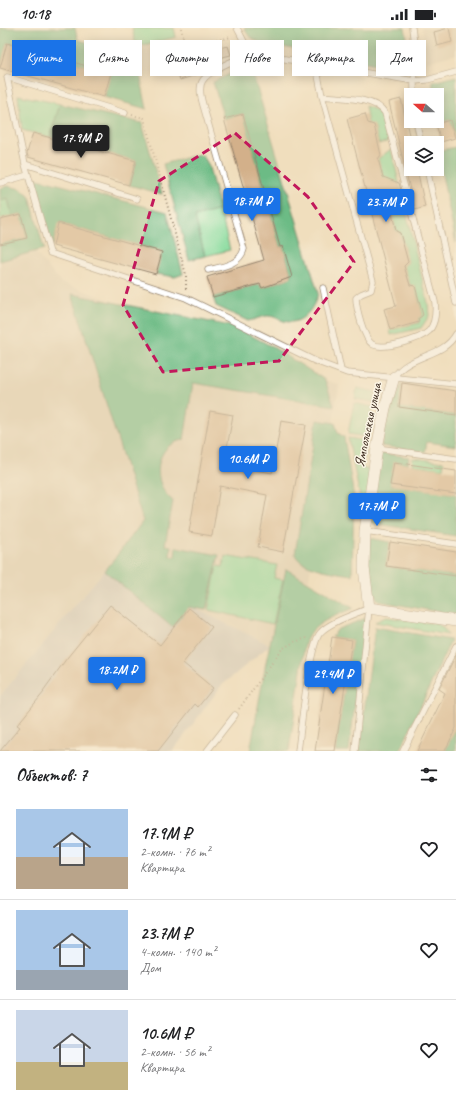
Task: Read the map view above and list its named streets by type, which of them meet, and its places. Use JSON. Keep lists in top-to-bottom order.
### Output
{
  "streets": {
    "street": ["Ямпольская улица"]
  },
  "north": "left",
  "page": {
    "status": "10:18",
    "chip": [
      "Купить",
      "Снять",
      "Фильтры",
      "Новое",
      "Квартира",
      "Дом"
    ],
    "price": [
      "17.9M ₽",
      "18.7M ₽",
      "23.7M ₽",
      "10.6M ₽",
      "17.7M ₽",
      "18.2M ₽",
      "29.4M ₽"
    ],
    "heading": "Объектов: 7",
    "list": [
      {
        "name": "17.9M ₽",
        "note": "2-комн. · 76 m² · Квартира"
      },
      {
        "name": "23.7M ₽",
        "note": "4-комн. · 140 m² · Дом"
      },
      {
        "name": "10.6M ₽",
        "note": "2-комн. · 56 m² · Квартира"
      }
    ]
  }
}
